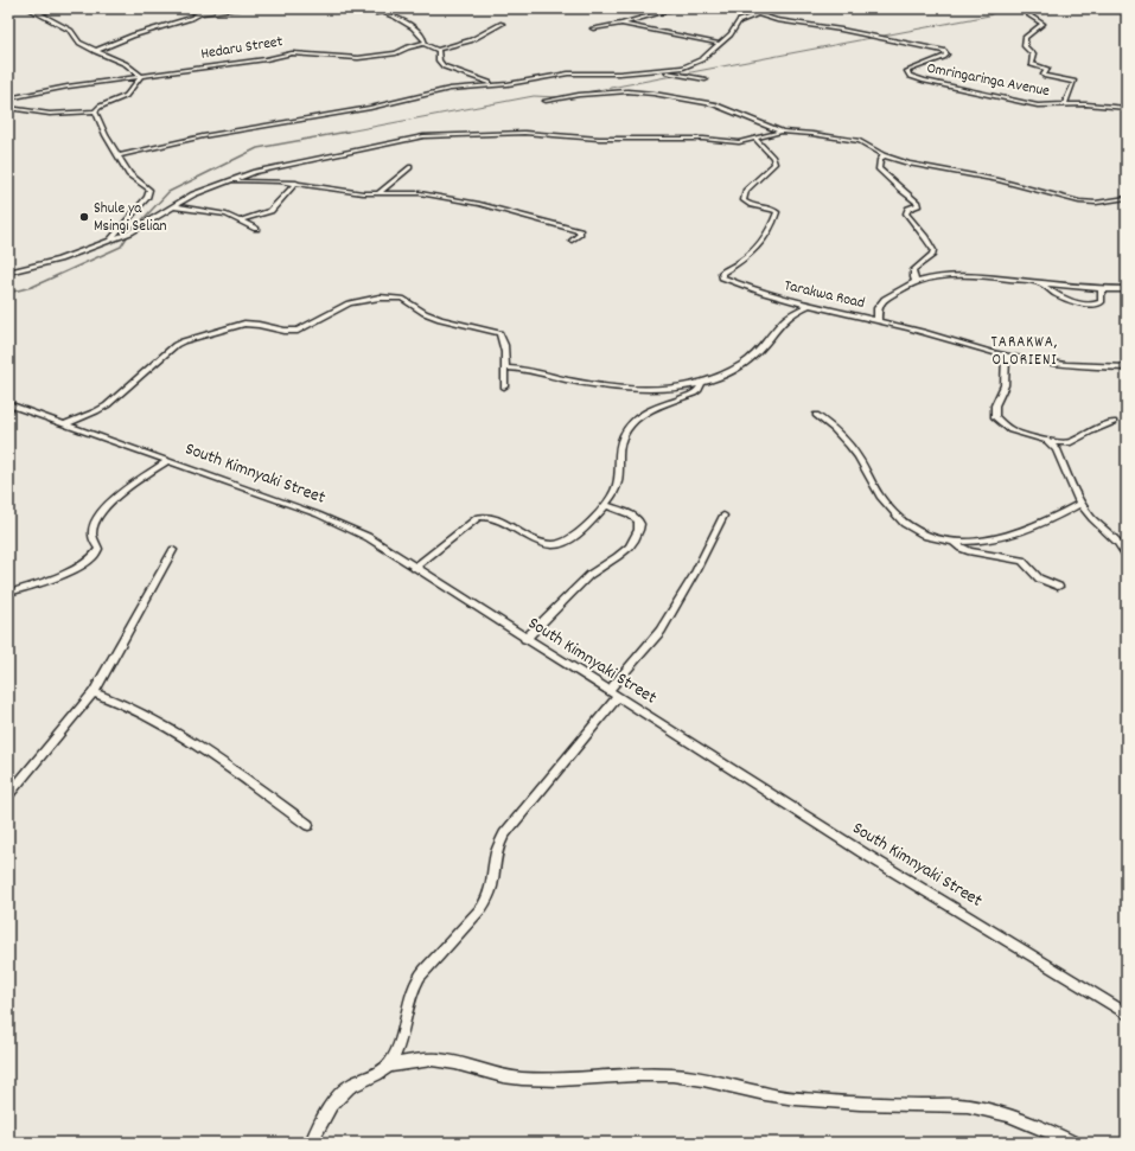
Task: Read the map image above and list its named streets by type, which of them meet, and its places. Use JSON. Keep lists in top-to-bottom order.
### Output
{
  "streets": {
    "street": [
      "Hedaru Street",
      "Omringaringa Avenue",
      "Tarakwa Road",
      "South Kimnyaki Street"
    ]
  },
  "districts": ["TARAKWA, OLORIENI"],
  "places": ["Shule ya Msingi Selian"]
}
